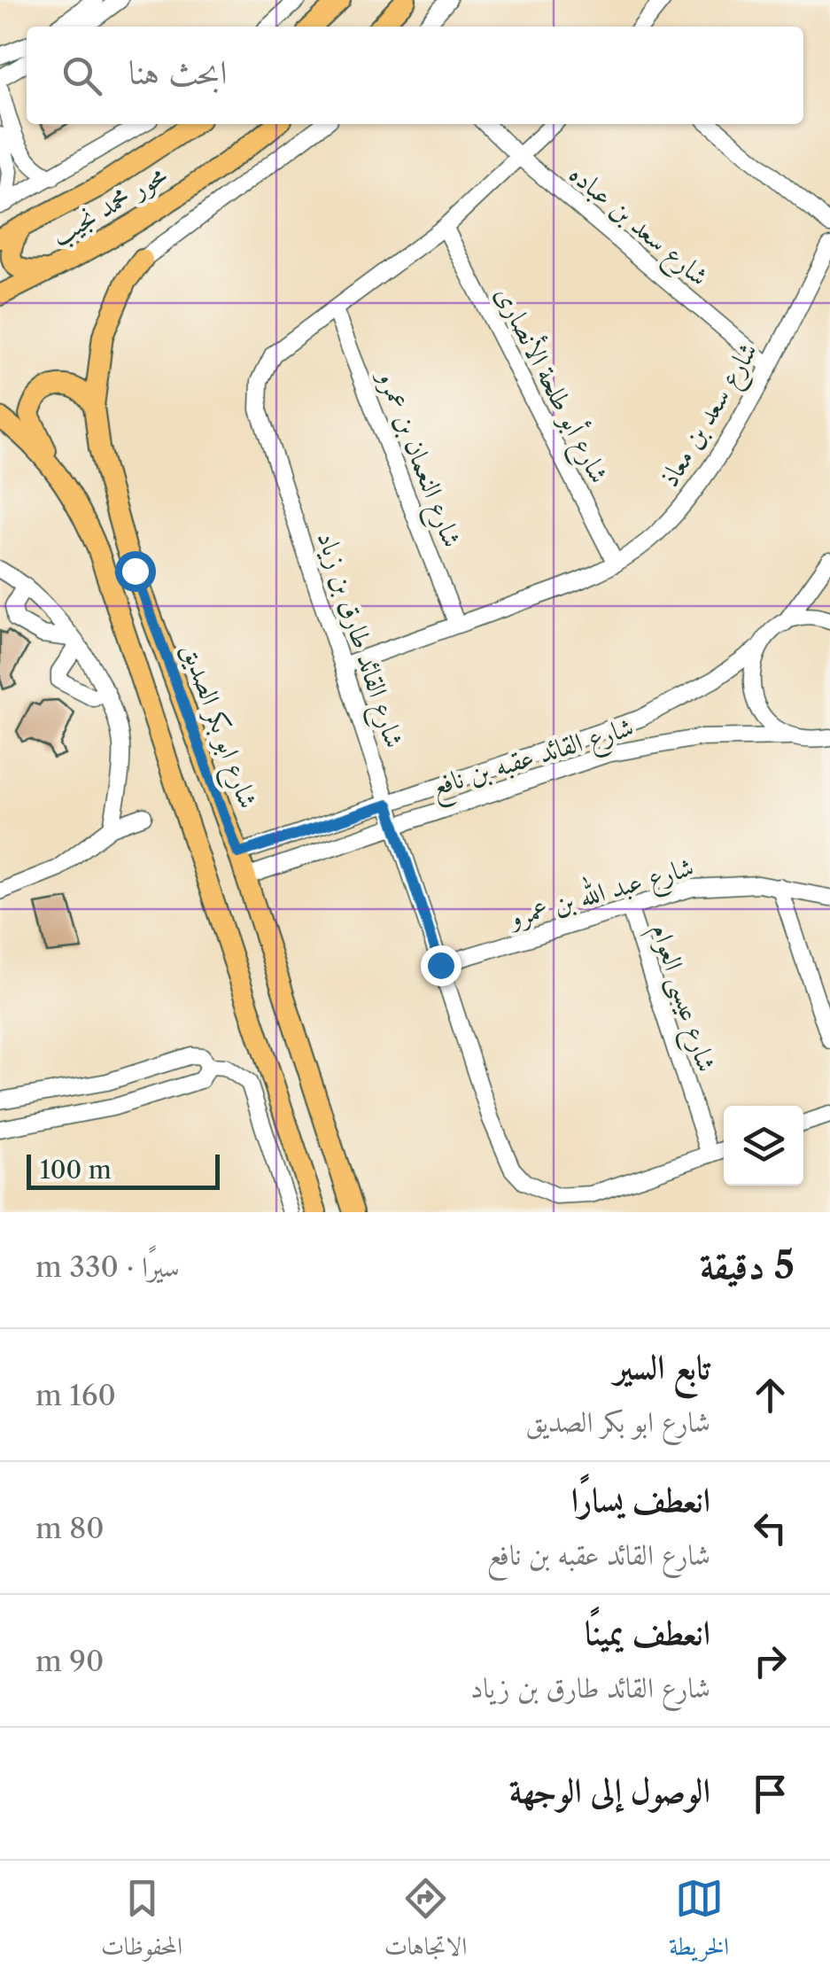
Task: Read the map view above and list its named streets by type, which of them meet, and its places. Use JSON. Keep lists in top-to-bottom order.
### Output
{
  "streets": {
    "main road": ["محور محمد نجيب", "شارع ابو بكر الصديق"],
    "street": [
      "شارع سعد بن عباده",
      "شارع أبو طلحة الأنصارى",
      "شارع سعد بن معاذ",
      "شارع النعمان بن عمرو",
      "شارع القائد طارق بن زياد",
      "شارع القائد عقبه بن نافع",
      "شارع عبد الله بن عمرو",
      "شارع عيسى العوام"
    ]
  },
  "crossings": [
    ["شارع سعد بن عباده", "شارع سعد بن معاذ"],
    ["شارع سعد بن عباده", "شارع القائد طارق بن زياد"],
    ["شارع أبو طلحة الأنصارى", "شارع سعد بن معاذ"],
    ["شارع أبو طلحة الأنصارى", "شارع القائد طارق بن زياد"],
    ["شارع سعد بن معاذ", "شارع النعمان بن عمرو"],
    ["شارع سعد بن معاذ", "شارع القائد طارق بن زياد"],
    ["شارع النعمان بن عمرو", "شارع القائد طارق بن زياد"],
    ["شارع القائد طارق بن زياد", "شارع القائد عقبه بن نافع"],
    ["شارع القائد طارق بن زياد", "شارع عبد الله بن عمرو"],
    ["شارع القائد طارق بن زياد", "شارع عيسى العوام"],
    ["شارع ابو بكر الصديق", "شارع القائد عقبه بن نافع"],
    ["شارع عبد الله بن عمرو", "شارع عيسى العوام"]
  ],
  "scale_bar": "100 m",
  "page": {
    "search": "ابحث هنا",
    "scale": "100 m",
    "heading": ["5 دقيقة", "سيرًا · 330 m"],
    "list": [
      ["تابع السير", "شارع ابو بكر الصديق", "160 m"],
      ["انعطف يسارًا", "شارع القائد عقبه بن نافع", "80 m"],
      ["انعطف يمينًا", "شارع القائد طارق بن زياد", "90 m"],
      "الوصول إلى الوجهة"
    ],
    "nav": ["الخريطة", "الاتجاهات", "المحفوظات"]
  }
}
